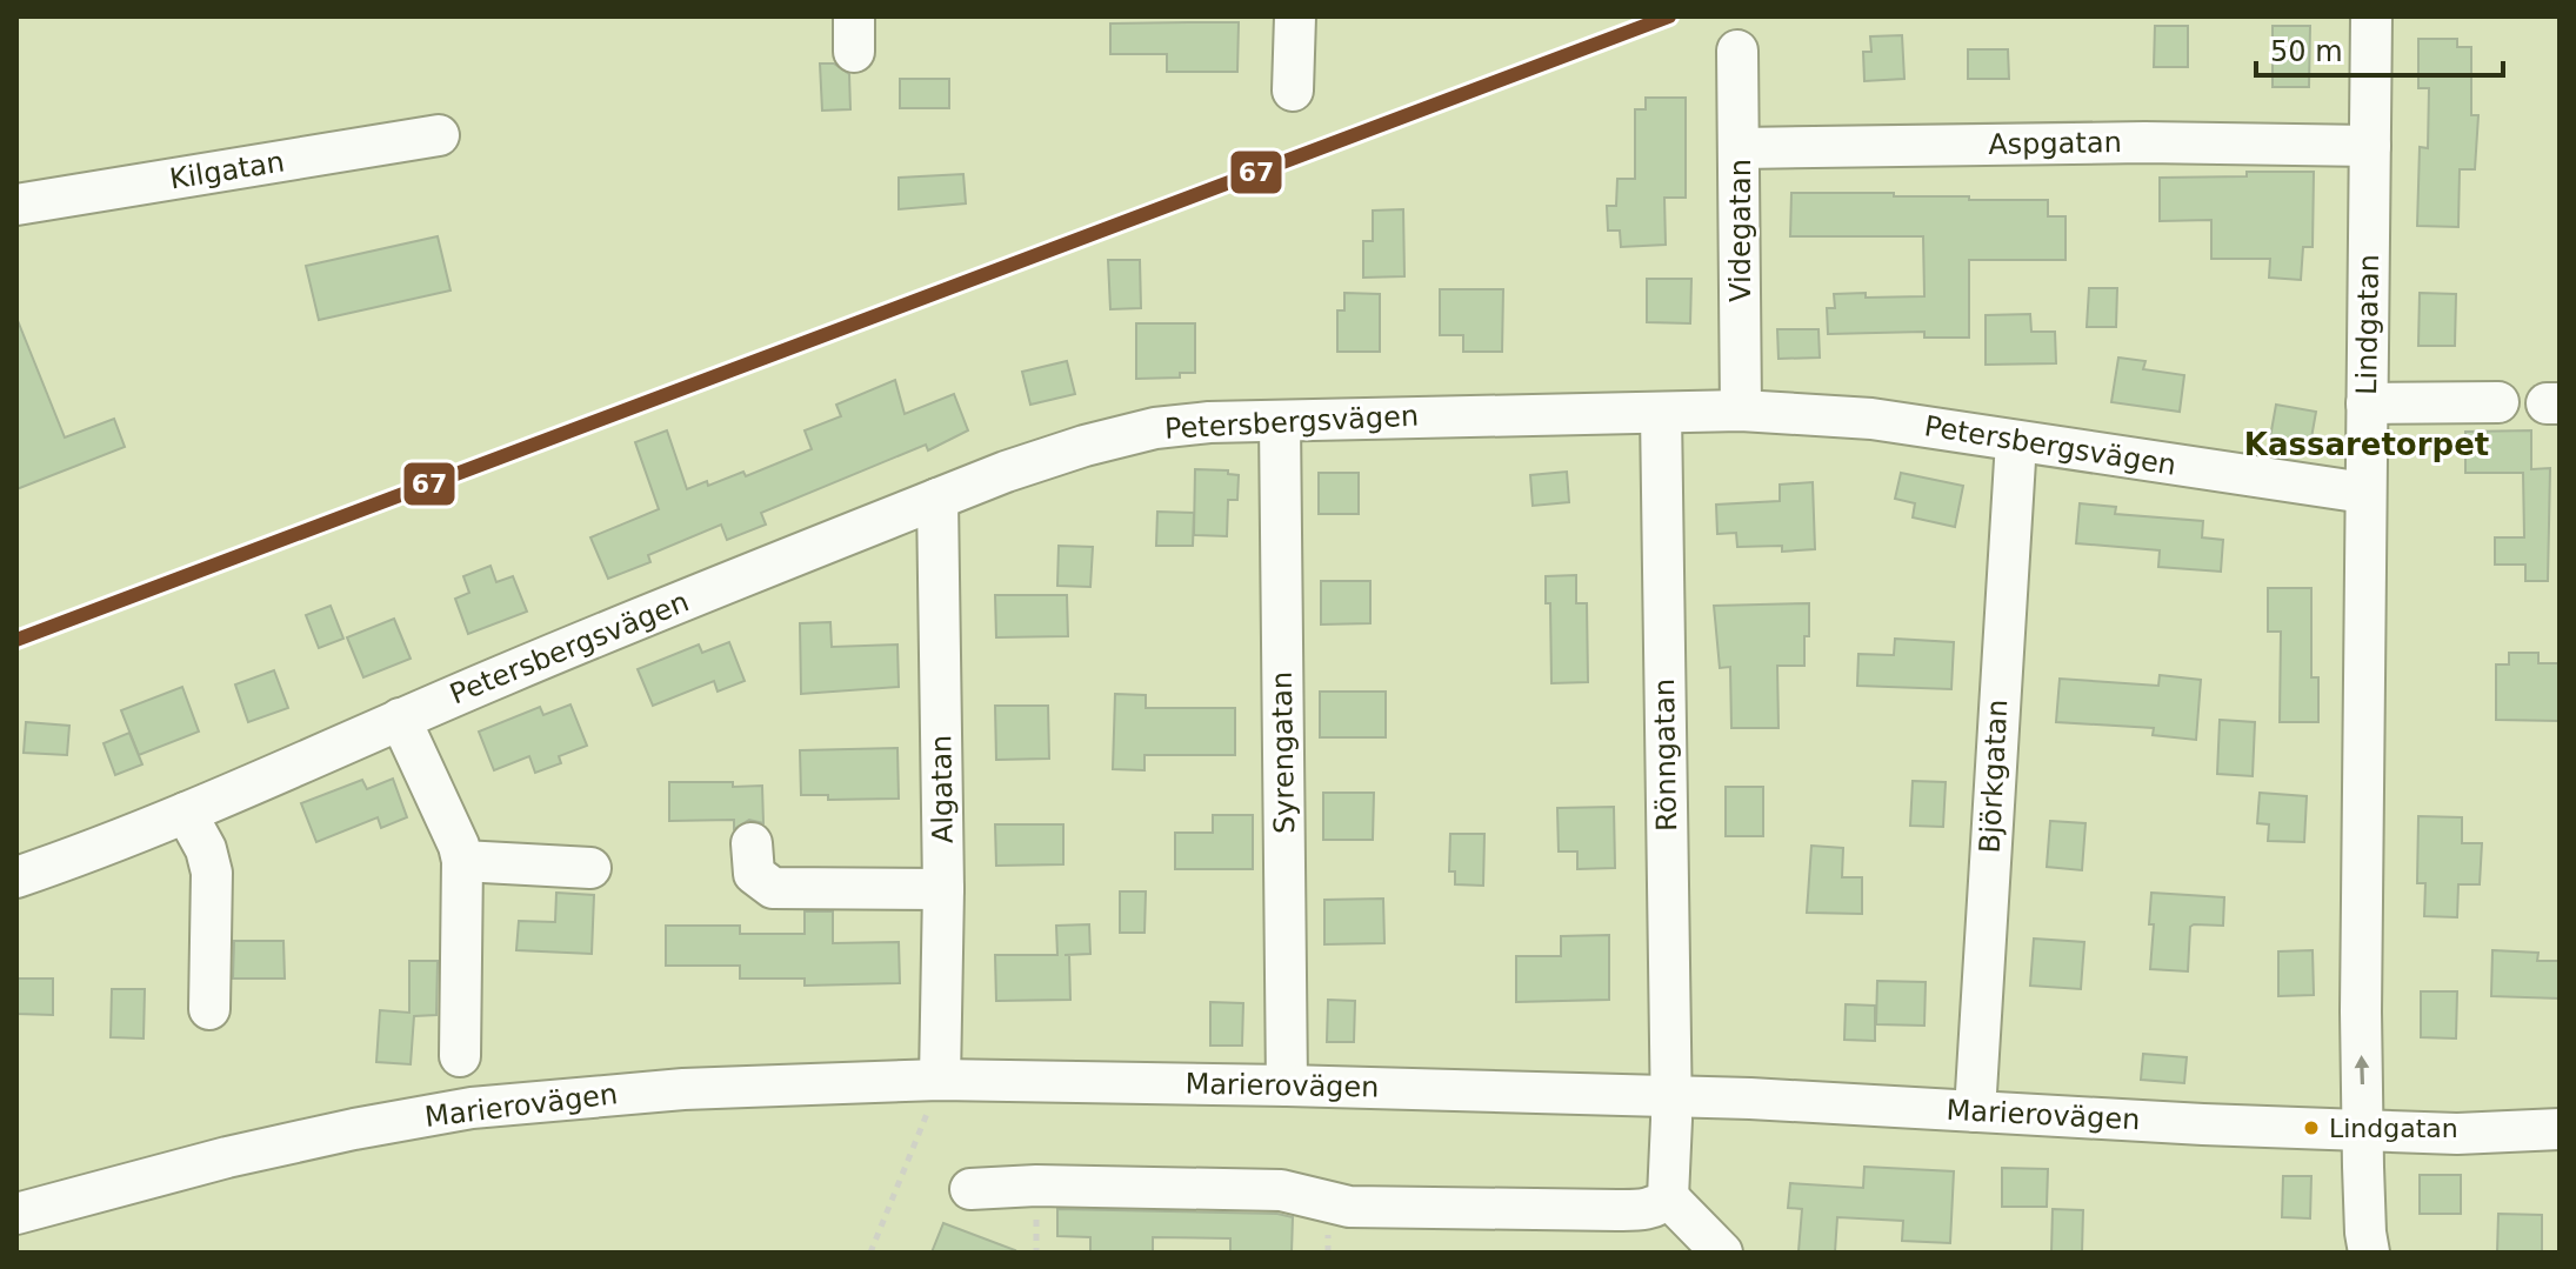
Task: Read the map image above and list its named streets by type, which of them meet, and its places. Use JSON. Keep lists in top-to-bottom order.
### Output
{
  "streets": {
    "street": [
      "Aspgatan",
      "Kilgatan",
      "Videgatan",
      "Lindgatan",
      "Petersbergsvägen",
      "Syrengatan",
      "Rönngatan",
      "Björkgatan",
      "Algatan",
      "Marierovägen"
    ]
  },
  "crossings": [
    ["Aspgatan", "Videgatan"],
    ["Aspgatan", "Lindgatan"],
    ["Videgatan", "Petersbergsvägen"],
    ["Lindgatan", "Petersbergsvägen"],
    ["Lindgatan", "Marierovägen"],
    ["Petersbergsvägen", "Syrengatan"],
    ["Petersbergsvägen", "Rönngatan"],
    ["Petersbergsvägen", "Björkgatan"],
    ["Petersbergsvägen", "Algatan"],
    ["Syrengatan", "Marierovägen"],
    ["Rönngatan", "Marierovägen"],
    ["Björkgatan", "Marierovägen"],
    ["Algatan", "Marierovägen"]
  ],
  "one_way": ["Lindgatan"],
  "districts": ["Kassaretorpet"],
  "places": ["Lindgatan"],
  "lines": ["transit line 67"],
  "scale_bar": "50 m"
}
